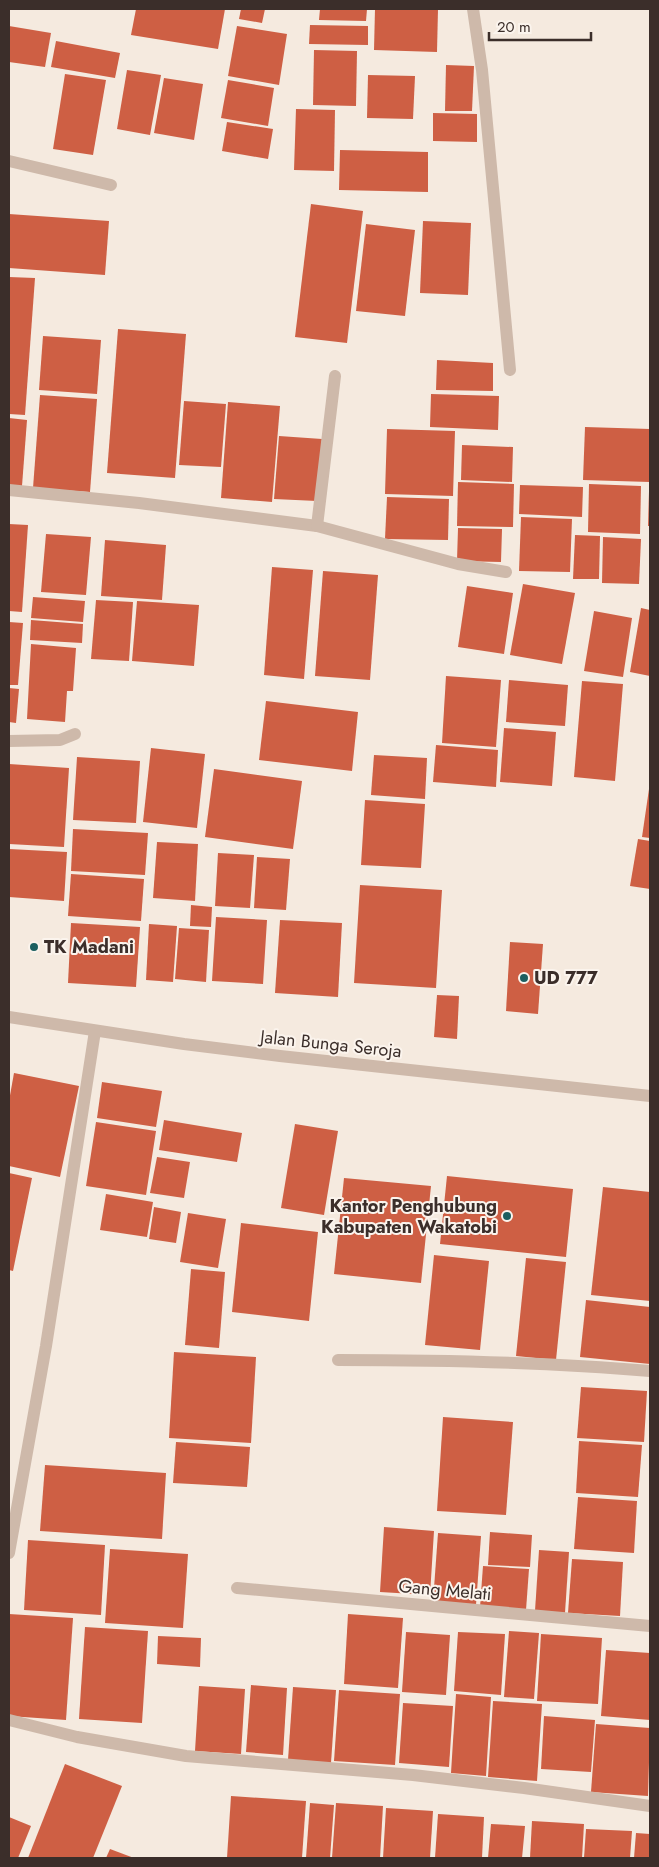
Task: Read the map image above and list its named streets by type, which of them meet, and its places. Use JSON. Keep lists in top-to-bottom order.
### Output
{
  "streets": {
    "street": ["Jalan Bunga Seroja", "Gang Melati"]
  },
  "places": ["TK Madani", "UD 777", "Kantor Penghubung Kabupaten Wakatobi"],
  "scale_bar": "20 m"
}
